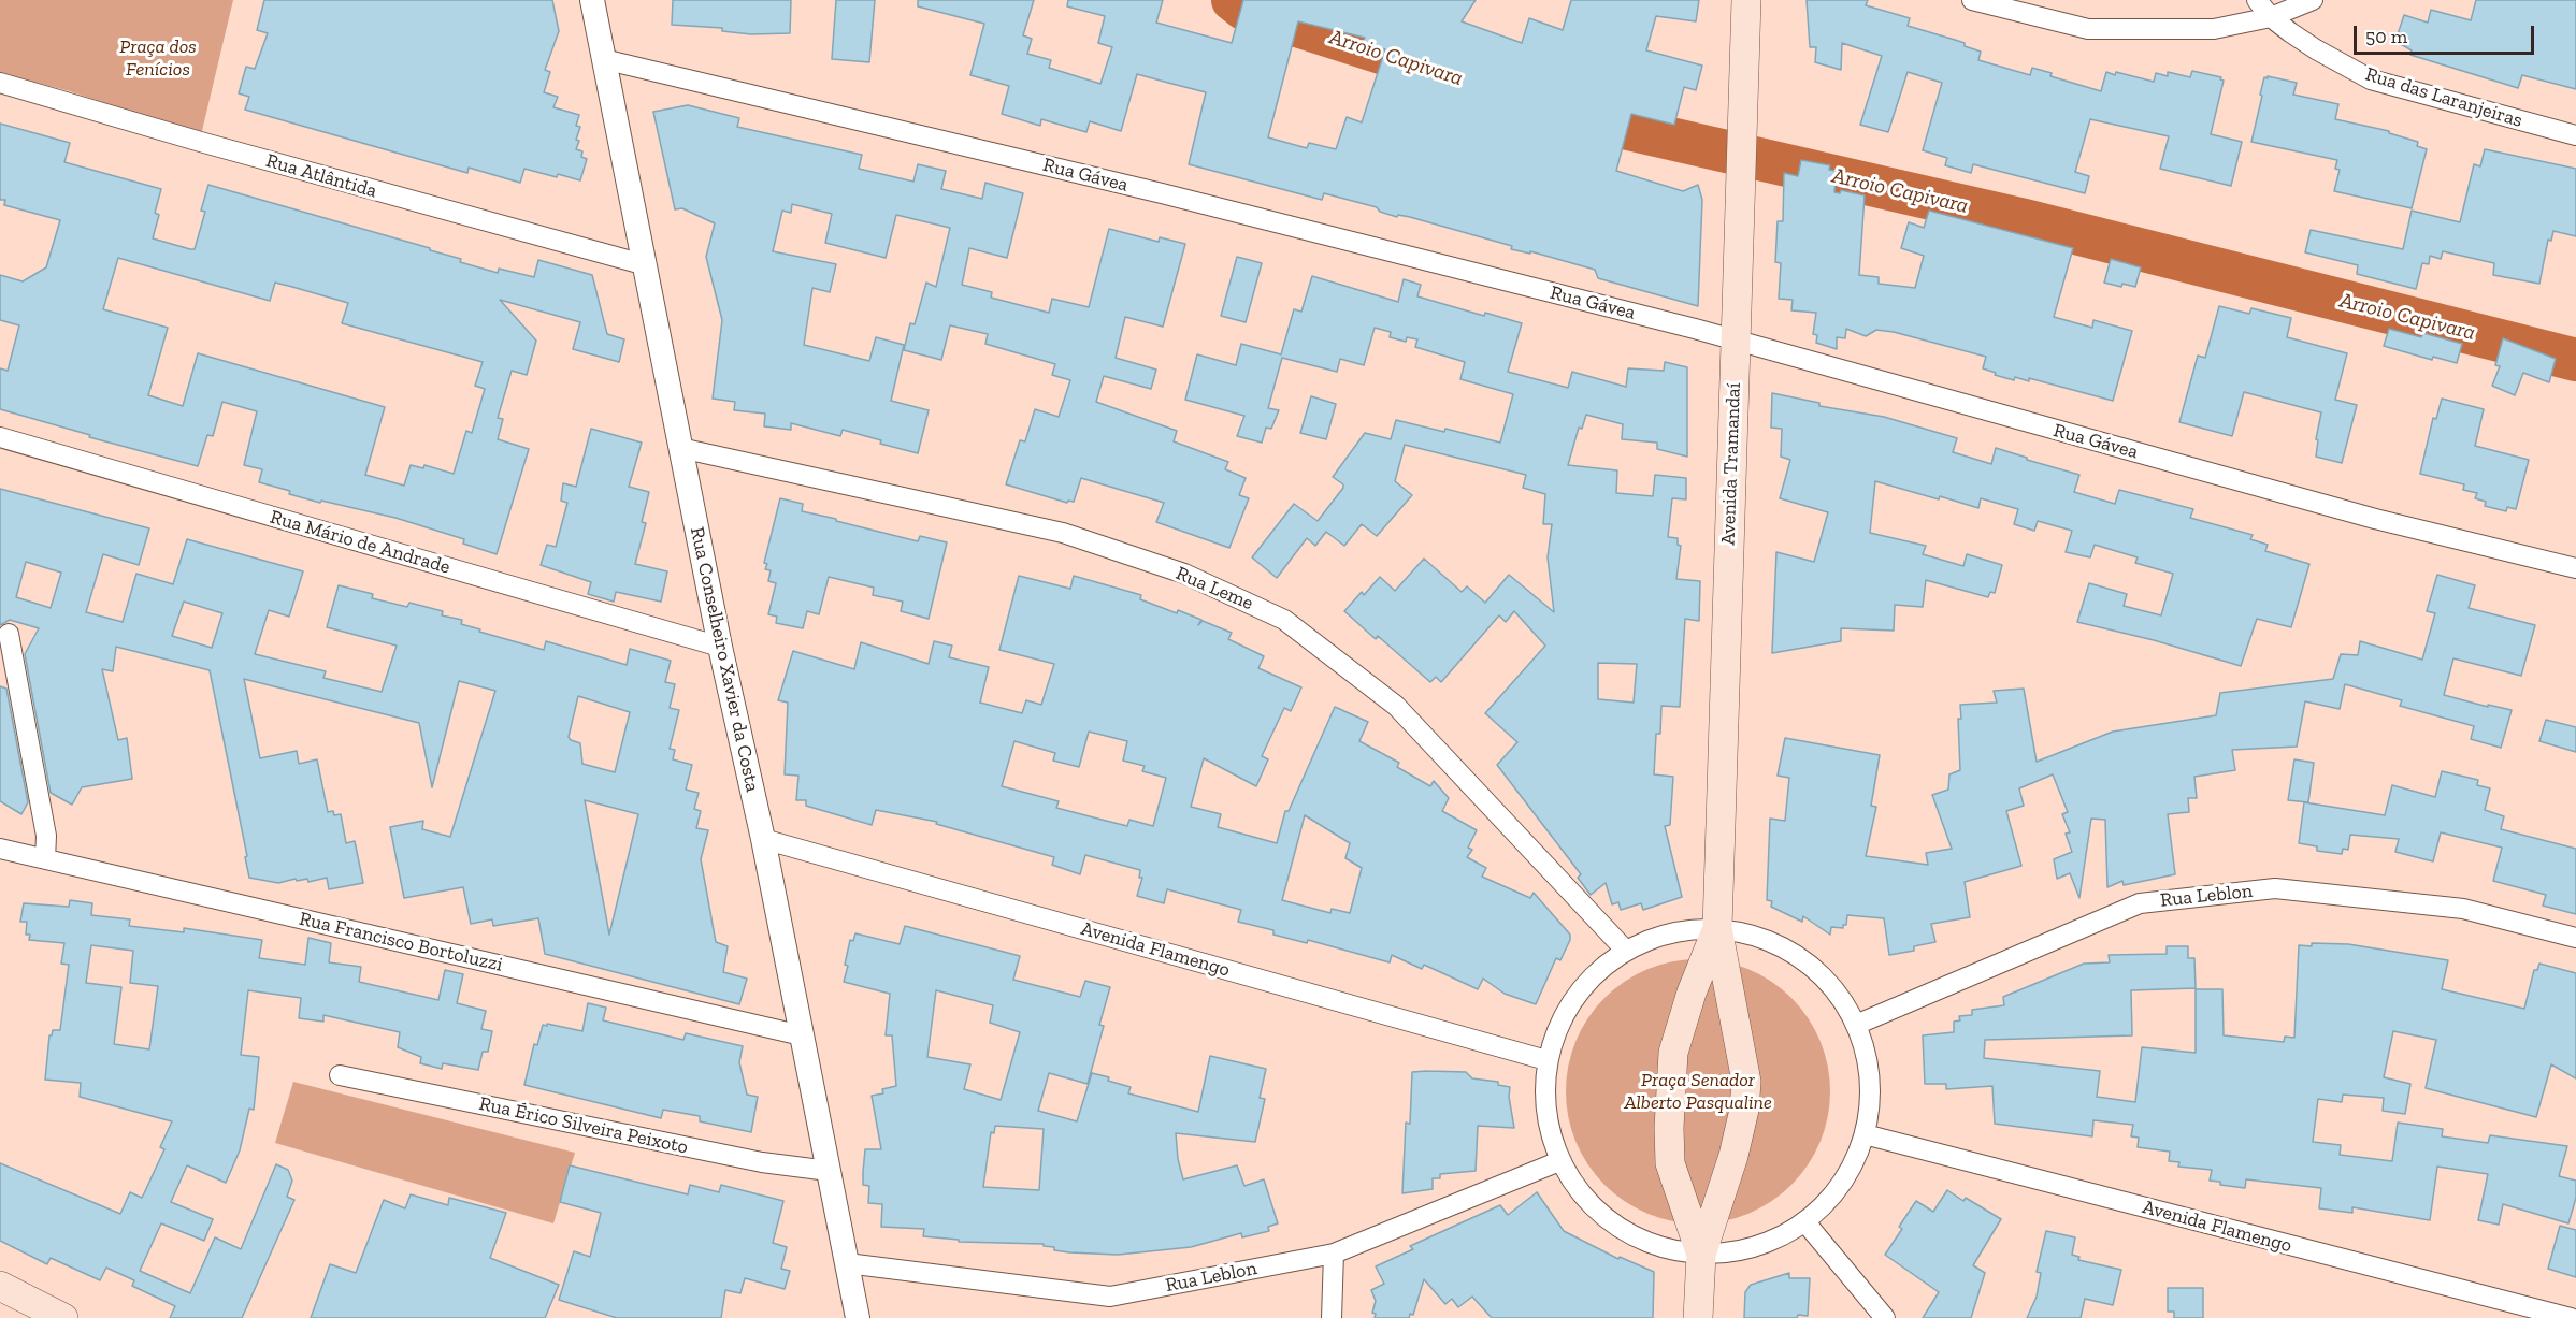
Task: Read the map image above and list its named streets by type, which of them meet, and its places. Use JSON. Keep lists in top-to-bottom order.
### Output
{
  "streets": {
    "main road": ["Avenida Tramandaí"],
    "street": [
      "Rua das Laranjeiras",
      "Rua Gávea",
      "Rua Atlântida",
      "Rua Mário de Andrade",
      "Rua Leme",
      "Rua Conselheiro Xavier da Costa",
      "Rua Leblon",
      "Rua Francisco Bortoluzzi",
      "Avenida Flamengo",
      "Rua Érico Silveira Peixoto"
    ]
  },
  "crossings": [
    ["Rua Gávea", "Avenida Tramandaí"],
    ["Rua Gávea", "Rua Conselheiro Xavier da Costa"],
    ["Rua Atlântida", "Rua Conselheiro Xavier da Costa"],
    ["Rua Mário de Andrade", "Rua Conselheiro Xavier da Costa"],
    ["Rua Leme", "Rua Conselheiro Xavier da Costa"],
    ["Rua Conselheiro Xavier da Costa", "Rua Leblon"],
    ["Rua Conselheiro Xavier da Costa", "Rua Francisco Bortoluzzi"],
    ["Rua Conselheiro Xavier da Costa", "Avenida Flamengo"],
    ["Rua Conselheiro Xavier da Costa", "Rua Érico Silveira Peixoto"]
  ],
  "water": ["Arroio Capivara"],
  "parks": ["Praça dos Fenícios", "Praça Senador Alberto Pasqualine"],
  "scale_bar": "50 m"
}
